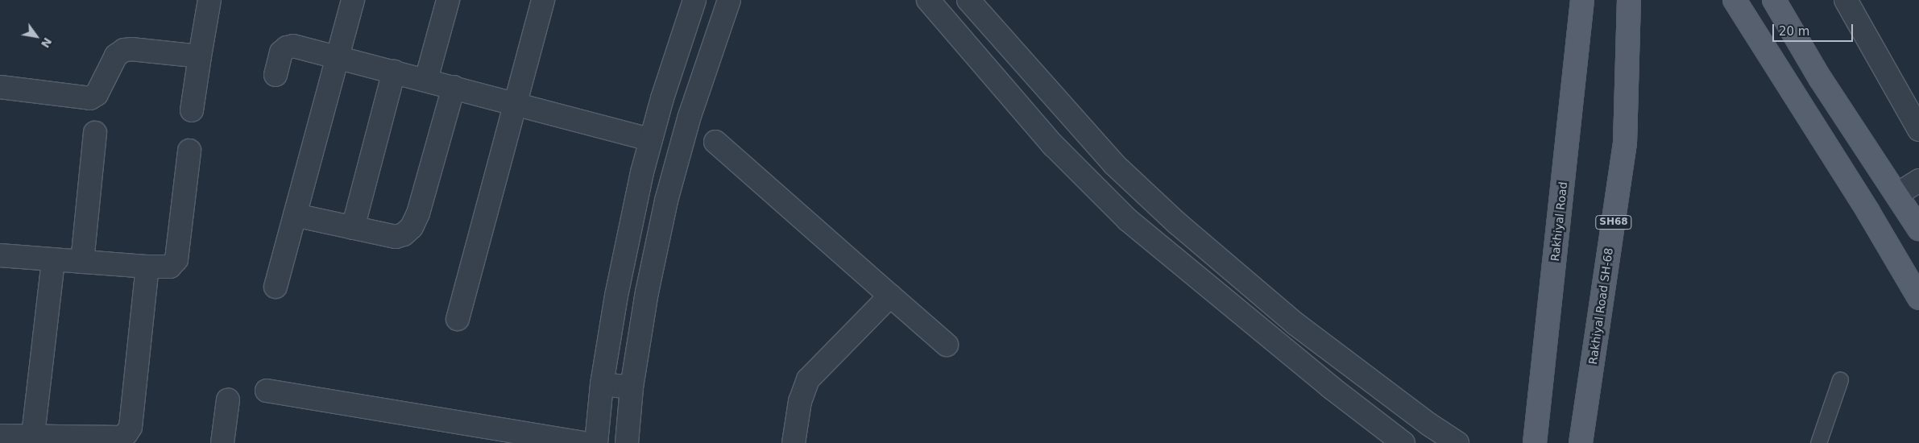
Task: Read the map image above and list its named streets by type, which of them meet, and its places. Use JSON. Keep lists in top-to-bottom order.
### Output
{
  "streets": {
    "main road": ["Rakhiyal Road", "SH68", "Rakhiyal Road SH-68"]
  },
  "scale_bar": "20 m",
  "north": "bottom right"
}
